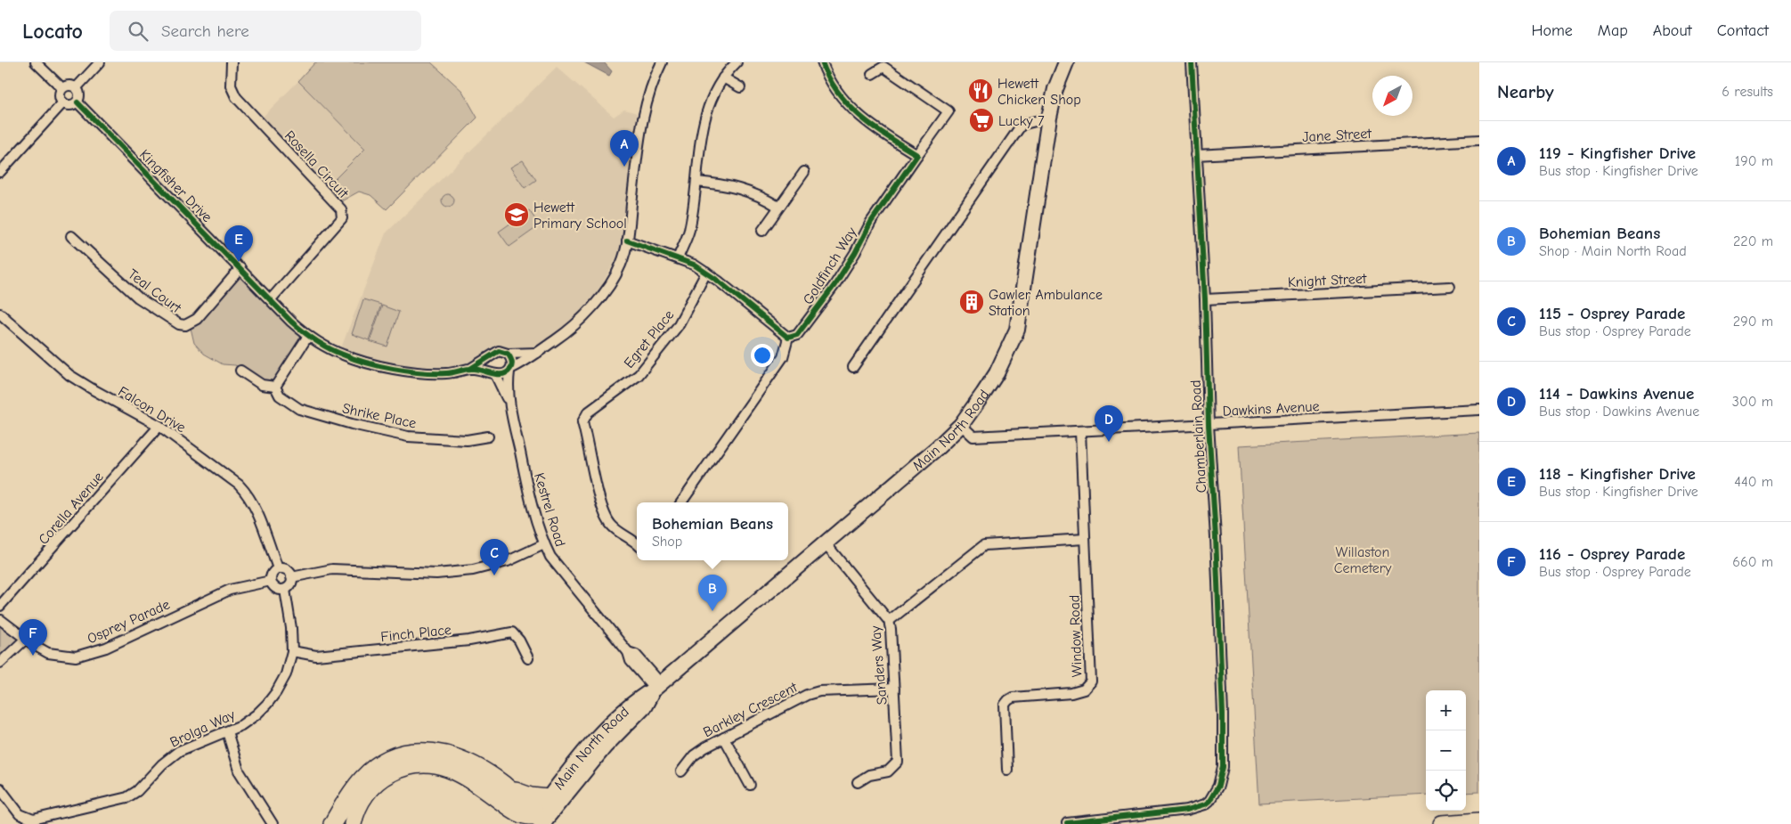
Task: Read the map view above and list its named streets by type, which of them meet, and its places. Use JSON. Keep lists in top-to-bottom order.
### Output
{
  "streets": {
    "main road": ["Main North Road"],
    "street": [
      "Jane Street",
      "Rosella Circuit",
      "Kingfisher Drive",
      "Goldfinch Way",
      "Knight Street",
      "Teal Court",
      "Egret Place",
      "Dawkins Avenue",
      "Falcon Drive",
      "Shrike Place",
      "Chamberlain Road",
      "Corella Avenue",
      "Kestrel Road",
      "Osprey Parade",
      "Finch Place",
      "Window Road",
      "Sanders Way",
      "Barkley Crescent",
      "Brolga Way"
    ]
  },
  "crossings": [
    ["Jane Street", "Chamberlain Road"],
    ["Rosella Circuit", "Kingfisher Drive"],
    ["Kingfisher Drive", "Teal Court"],
    ["Kingfisher Drive", "Kestrel Road"],
    ["Knight Street", "Chamberlain Road"],
    ["Dawkins Avenue", "Main North Road"],
    ["Dawkins Avenue", "Chamberlain Road"],
    ["Dawkins Avenue", "Window Road"],
    ["Falcon Drive", "Corella Avenue"],
    ["Falcon Drive", "Osprey Parade"],
    ["Falcon Drive", "Brolga Way"],
    ["Main North Road", "Kestrel Road"],
    ["Main North Road", "Sanders Way"],
    ["Osprey Parade", "Brolga Way"],
    ["Finch Place", "Brolga Way"],
    ["Sanders Way", "Barkley Crescent"]
  ],
  "parks": ["Willaston Cemetery"],
  "places": {
    "restaurant": ["Hewett Chicken Shop"],
    "supermarket": ["Lucky 7"],
    "school or university": ["Hewett Primary School"],
    "building": ["Gawler Ambulance Station"]
  },
  "north": "bottom left",
  "page": {
    "header": "Locato",
    "search": "Search here",
    "nav": [
      "Home",
      "Map",
      "About",
      "Contact"
    ],
    "heading": ["Nearby", "6 results"],
    "list": [
      {
        "mark": "A",
        "name": "119 - Kingfisher Drive",
        "note": "Bus stop · Kingfisher Drive",
        "value": "190 m"
      },
      {
        "mark": "B",
        "name": "Bohemian Beans",
        "note": "Shop · Main North Road",
        "value": "220 m"
      },
      {
        "mark": "C",
        "name": "115 - Osprey Parade",
        "note": "Bus stop · Osprey Parade",
        "value": "290 m"
      },
      {
        "mark": "D",
        "name": "114 - Dawkins Avenue",
        "note": "Bus stop · Dawkins Avenue",
        "value": "300 m"
      },
      {
        "mark": "E",
        "name": "118 - Kingfisher Drive",
        "note": "Bus stop · Kingfisher Drive",
        "value": "440 m"
      },
      {
        "mark": "F",
        "name": "116 - Osprey Parade",
        "note": "Bus stop · Osprey Parade",
        "value": "660 m"
      }
    ],
    "pins": [
      "A",
      "E",
      "D",
      "C",
      "B",
      "F"
    ],
    "popup": ["Bohemian Beans", "Shop"],
    "map_buttons": ["+", "−"]
  }
}
